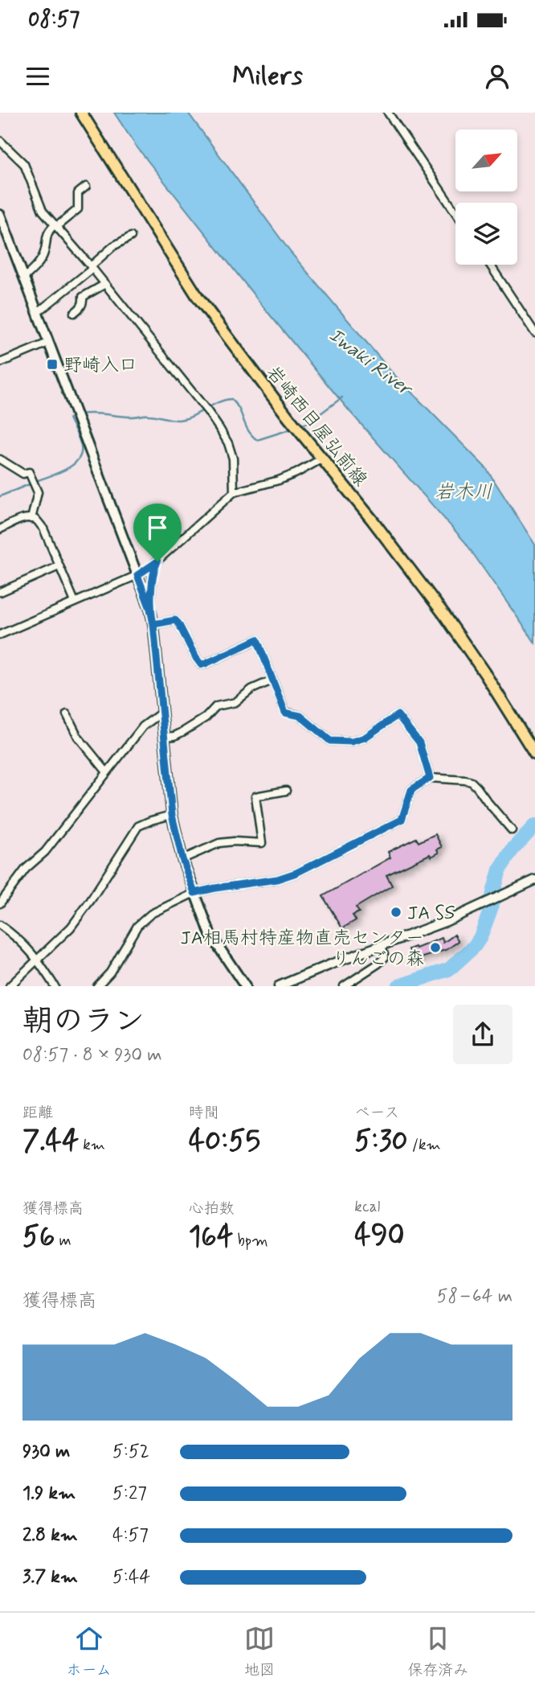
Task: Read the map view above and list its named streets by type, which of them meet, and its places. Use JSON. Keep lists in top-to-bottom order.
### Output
{
  "streets": {
    "main road": ["岩崎西目屋弘前線"]
  },
  "water": ["Iwaki River", "岩木川"],
  "places": {
    "transit": ["野崎入口"],
    "other": ["JA SS", "JA相馬村特産物直売センター りんごの森"]
  },
  "north": "top right",
  "page": {
    "status": "08:57",
    "header": "Milers",
    "heading": ["朝のラン", "08:57 · 8 × 930 m"],
    "stats": [
      ["距離", "7.44 km"],
      ["時間", "40:55"],
      ["ペース", "5:30 /km"],
      ["獲得標高", "56 m"],
      ["心拍数", "164 bpm"],
      ["kcal", "490"]
    ],
    "chart": ["獲得標高", "58–64 m"],
    "list": [
      {
        "name": "930 m",
        "note": "5:52"
      },
      {
        "name": "1.9 km",
        "note": "5:27"
      },
      {
        "name": "2.8 km",
        "note": "4:57"
      },
      {
        "name": "3.7 km",
        "note": "5:44"
      }
    ],
    "tabs": ["ホーム", "地図", "保存済み"]
  }
}
